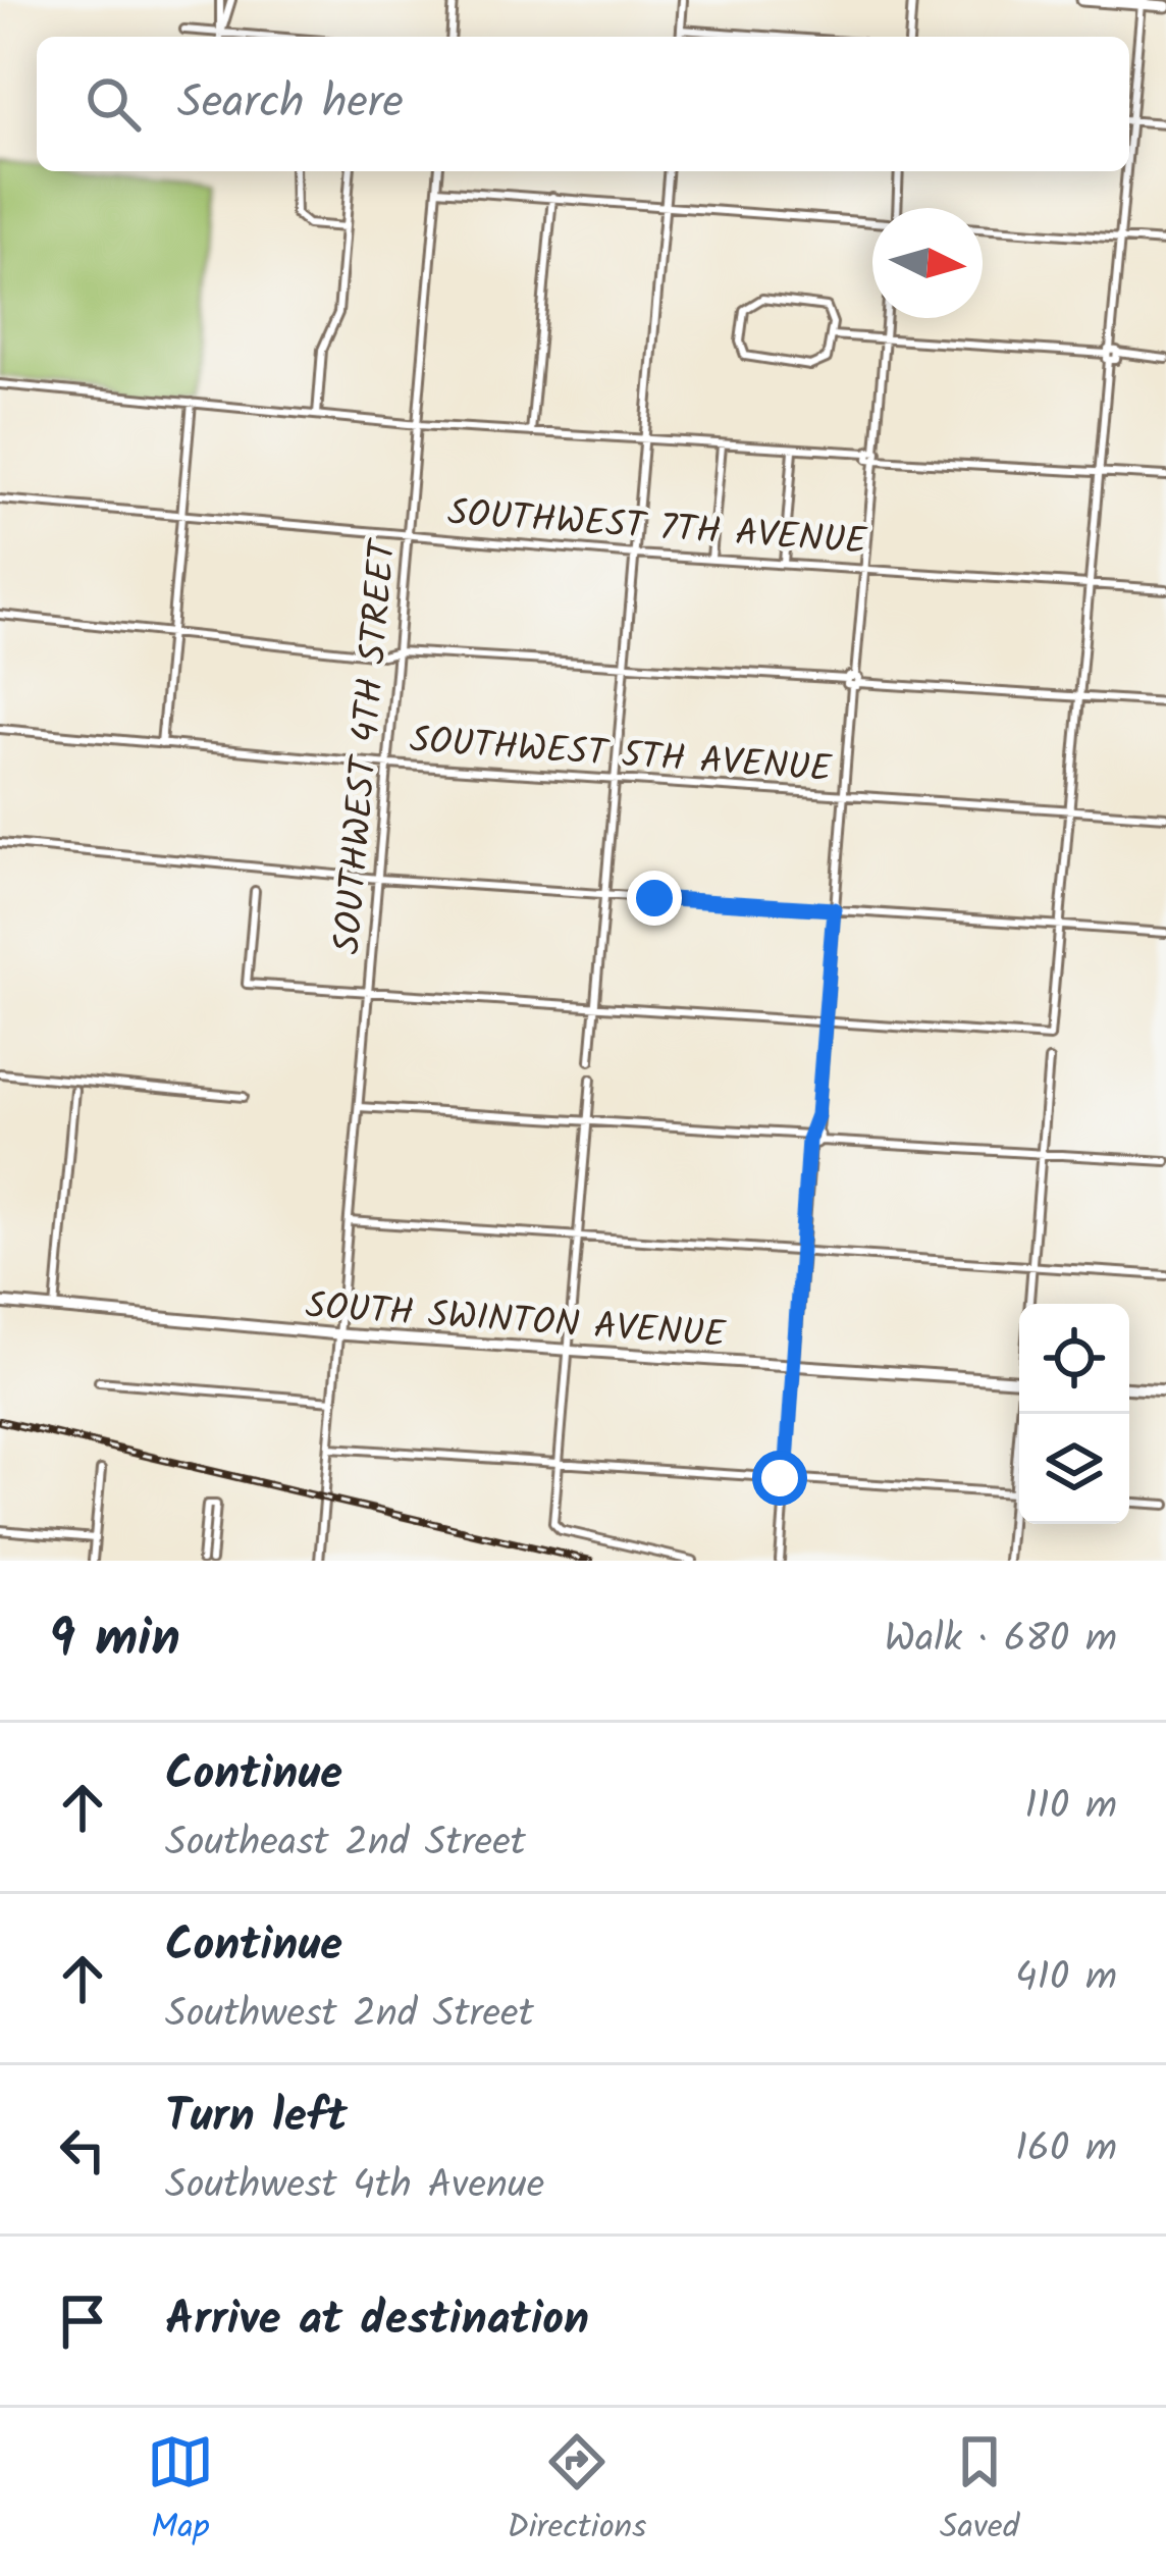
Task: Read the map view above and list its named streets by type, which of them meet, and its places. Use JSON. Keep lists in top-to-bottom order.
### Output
{
  "streets": {
    "street": [
      "SOUTHWEST 7TH AVENUE",
      "SOUTHWEST 4TH STREET",
      "SOUTHWEST 5TH AVENUE",
      "SOUTH SWINTON AVENUE"
    ]
  },
  "crossings": [
    ["SOUTHWEST 7TH AVENUE", "SOUTHWEST 4TH STREET"],
    ["SOUTHWEST 4TH STREET", "SOUTHWEST 5TH AVENUE"],
    ["SOUTHWEST 4TH STREET", "SOUTH SWINTON AVENUE"]
  ],
  "north": "right",
  "page": {
    "search": "Search here",
    "heading": ["9 min", "Walk · 680 m"],
    "list": [
      ["Continue", "Southeast 2nd Street", "110 m"],
      ["Continue", "Southwest 2nd Street", "410 m"],
      ["Turn left", "Southwest 4th Avenue", "160 m"],
      "Arrive at destination"
    ],
    "nav": ["Map", "Directions", "Saved"]
  }
}
